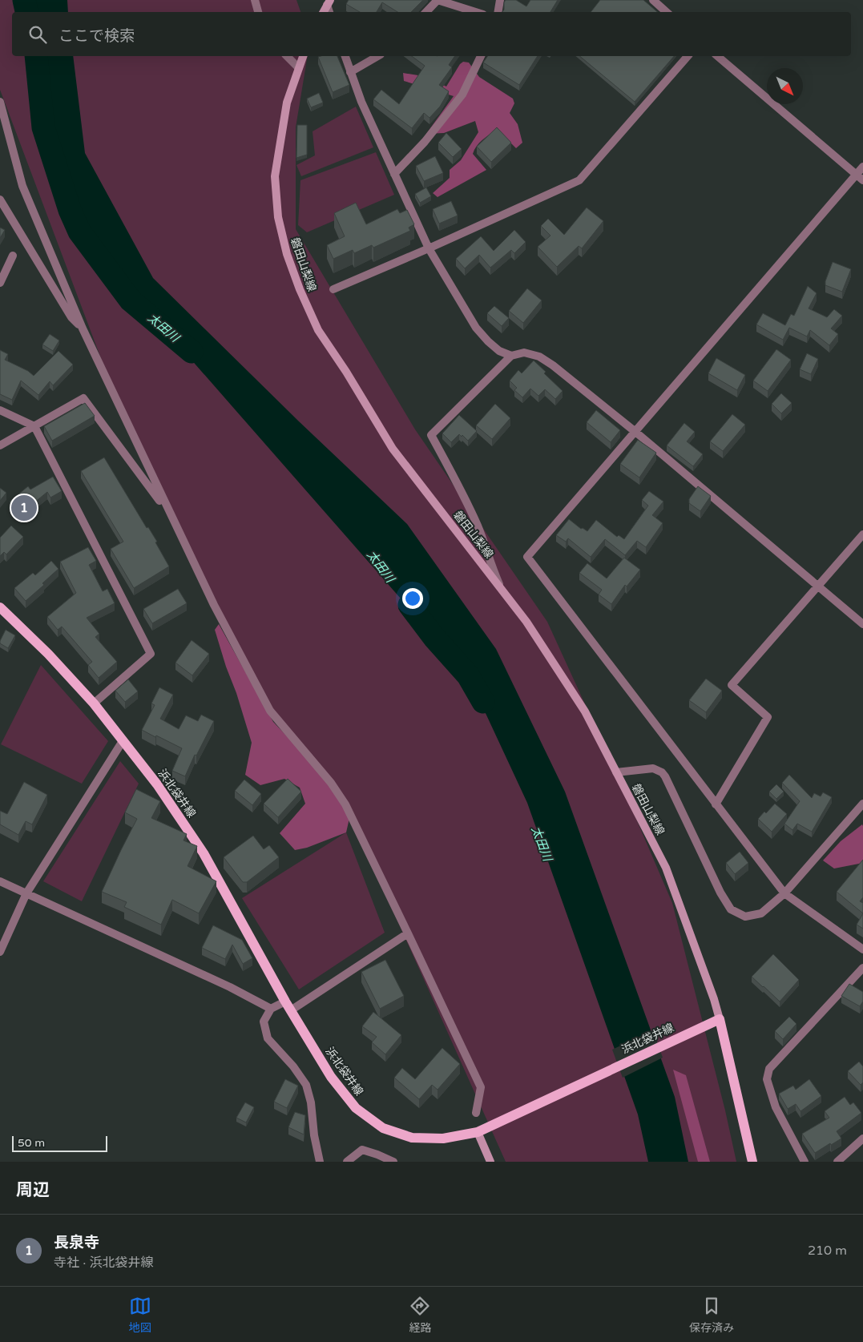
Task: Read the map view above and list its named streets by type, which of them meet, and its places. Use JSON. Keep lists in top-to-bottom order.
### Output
{
  "streets": {
    "main road": ["磐田山梨線", "浜北袋井線"]
  },
  "crossings": [
    ["磐田山梨線", "浜北袋井線"]
  ],
  "water": ["太田川"],
  "scale_bar": "50 m",
  "north": "bottom right",
  "page": {
    "search": "ここで検索",
    "pins": "1",
    "scale": "50 m",
    "heading": "周辺",
    "list": [
      {
        "mark": "1",
        "name": "長泉寺",
        "note": "寺社 · 浜北袋井線",
        "value": "210 m"
      }
    ],
    "nav": ["地図", "経路", "保存済み"]
  }
}
